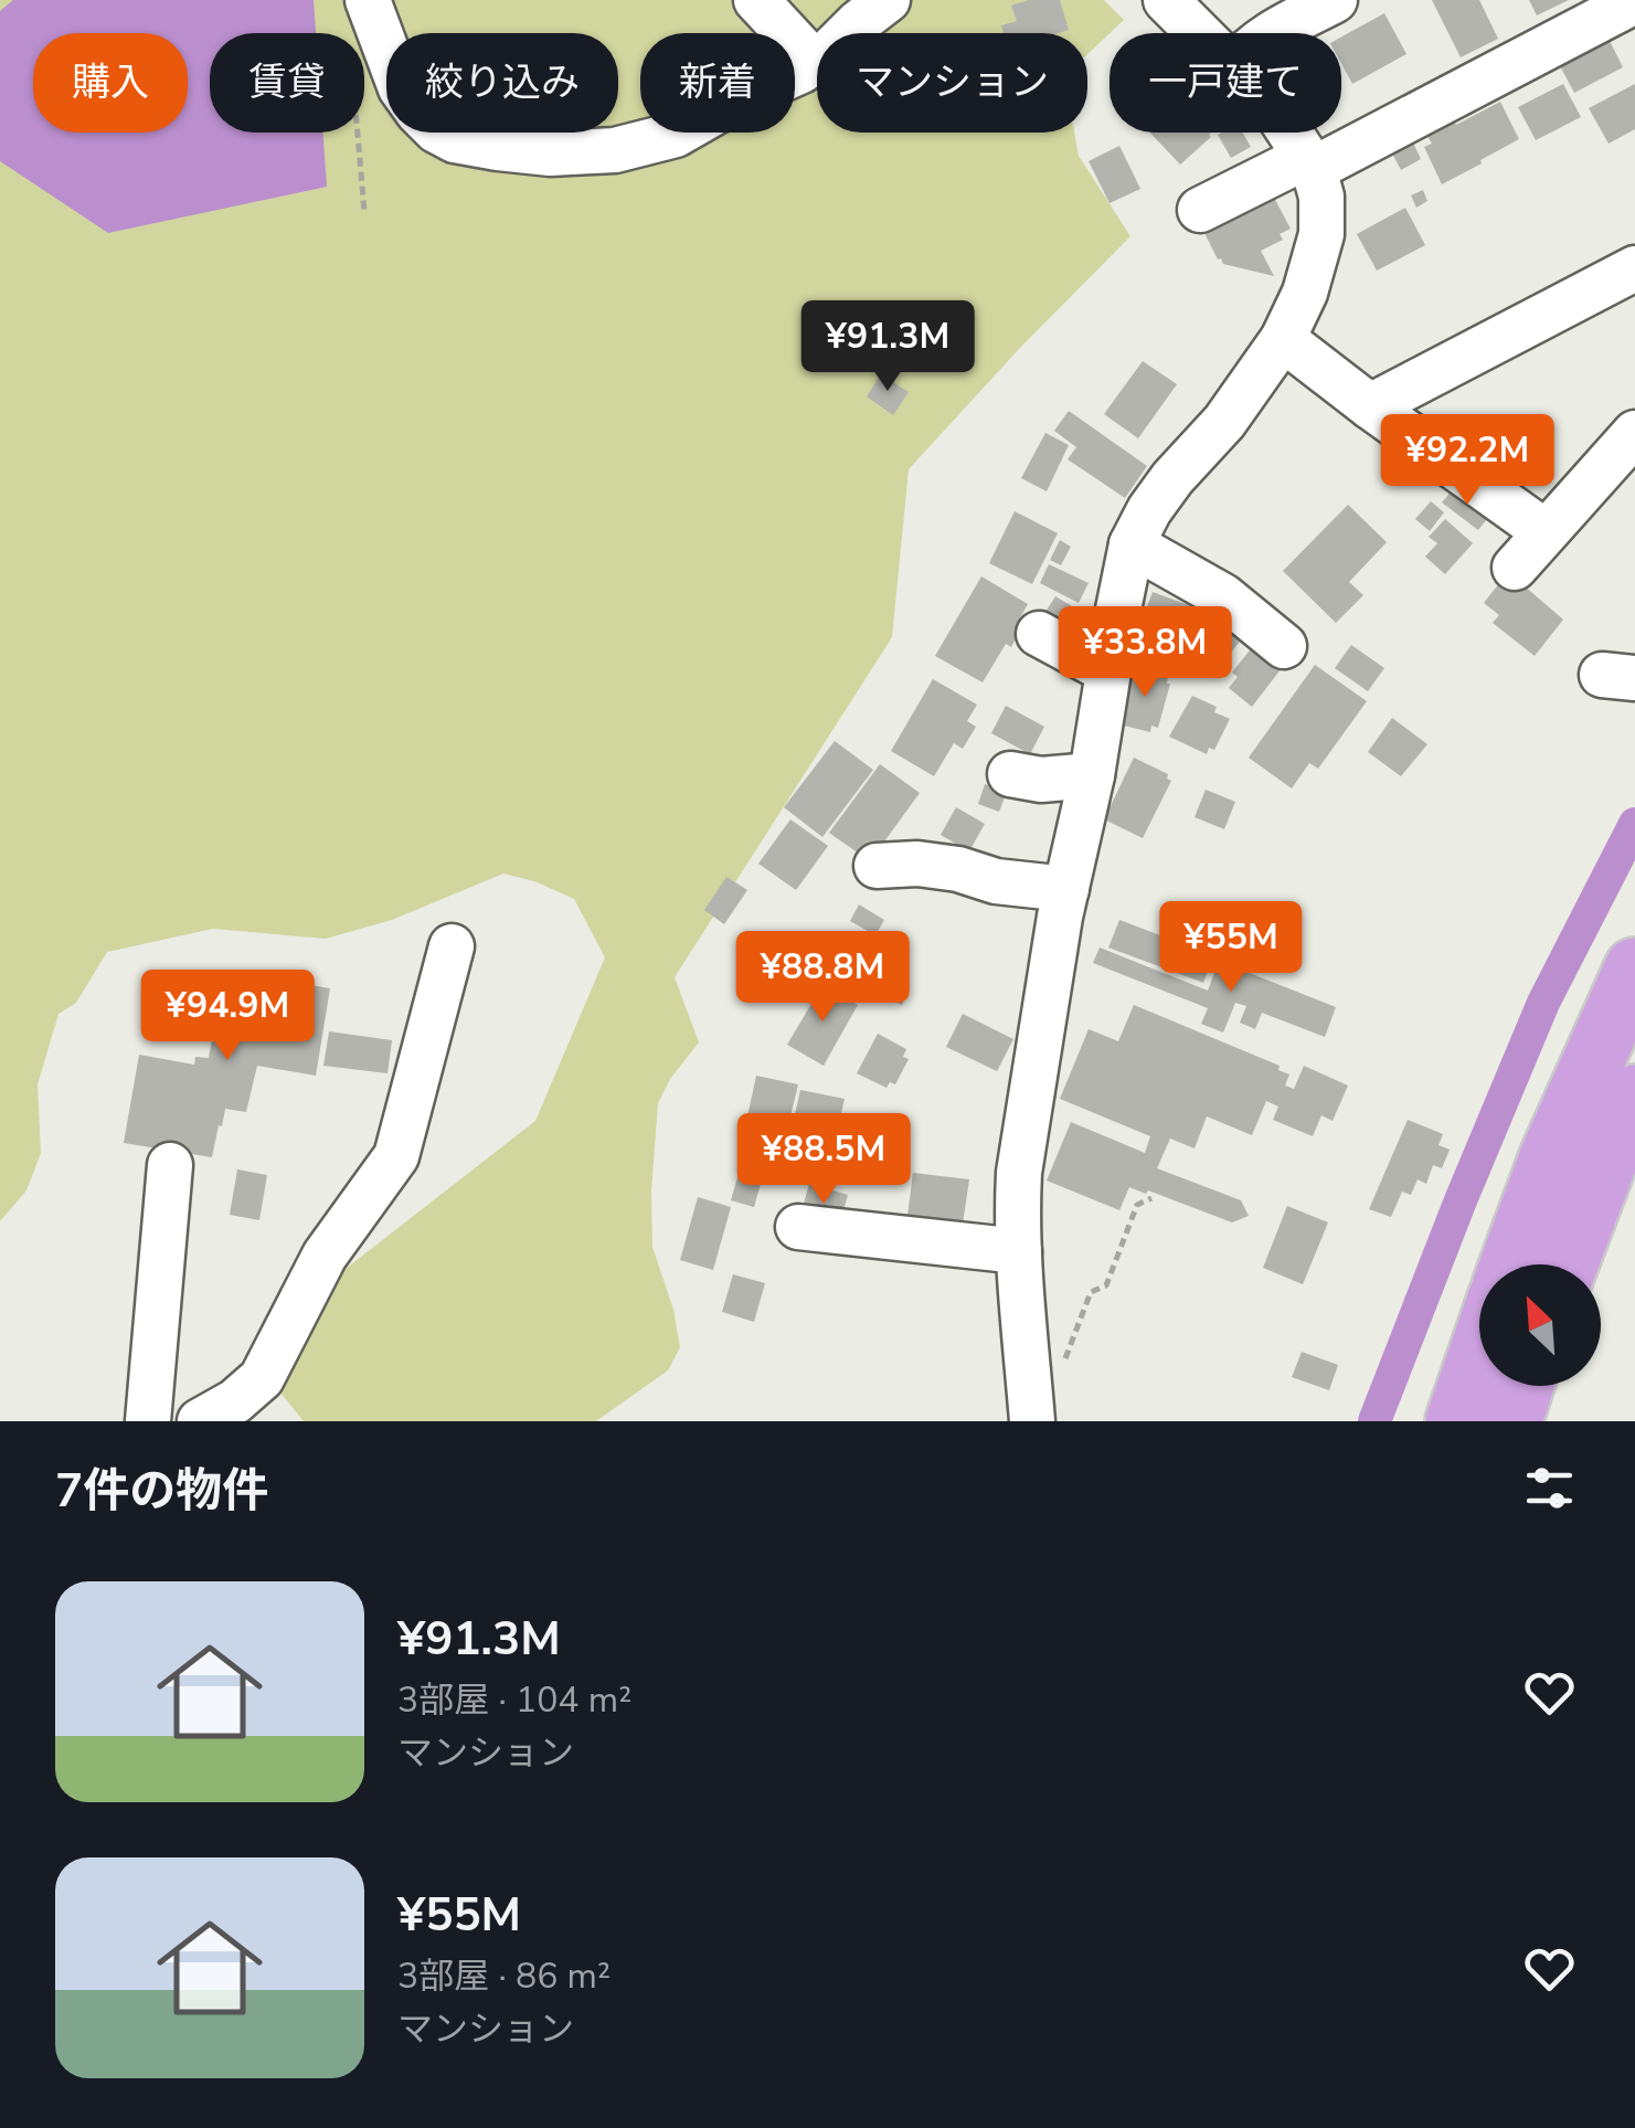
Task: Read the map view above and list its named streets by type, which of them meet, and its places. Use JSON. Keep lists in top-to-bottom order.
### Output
{
  "north": "top left",
  "page": {
    "chip": [
      "購入",
      "賃貸",
      "絞り込み",
      "新着",
      "マンション",
      "一戸建て"
    ],
    "price": [
      "¥91.3M",
      "¥92.2M",
      "¥33.8M",
      "¥55M",
      "¥88.8M",
      "¥94.9M",
      "¥88.5M"
    ],
    "heading": "7件の物件",
    "list": [
      {
        "name": "¥91.3M",
        "note": "3部屋 · 104 m² · マンション"
      },
      {
        "name": "¥55M",
        "note": "3部屋 · 86 m² · マンション"
      }
    ]
  }
}
